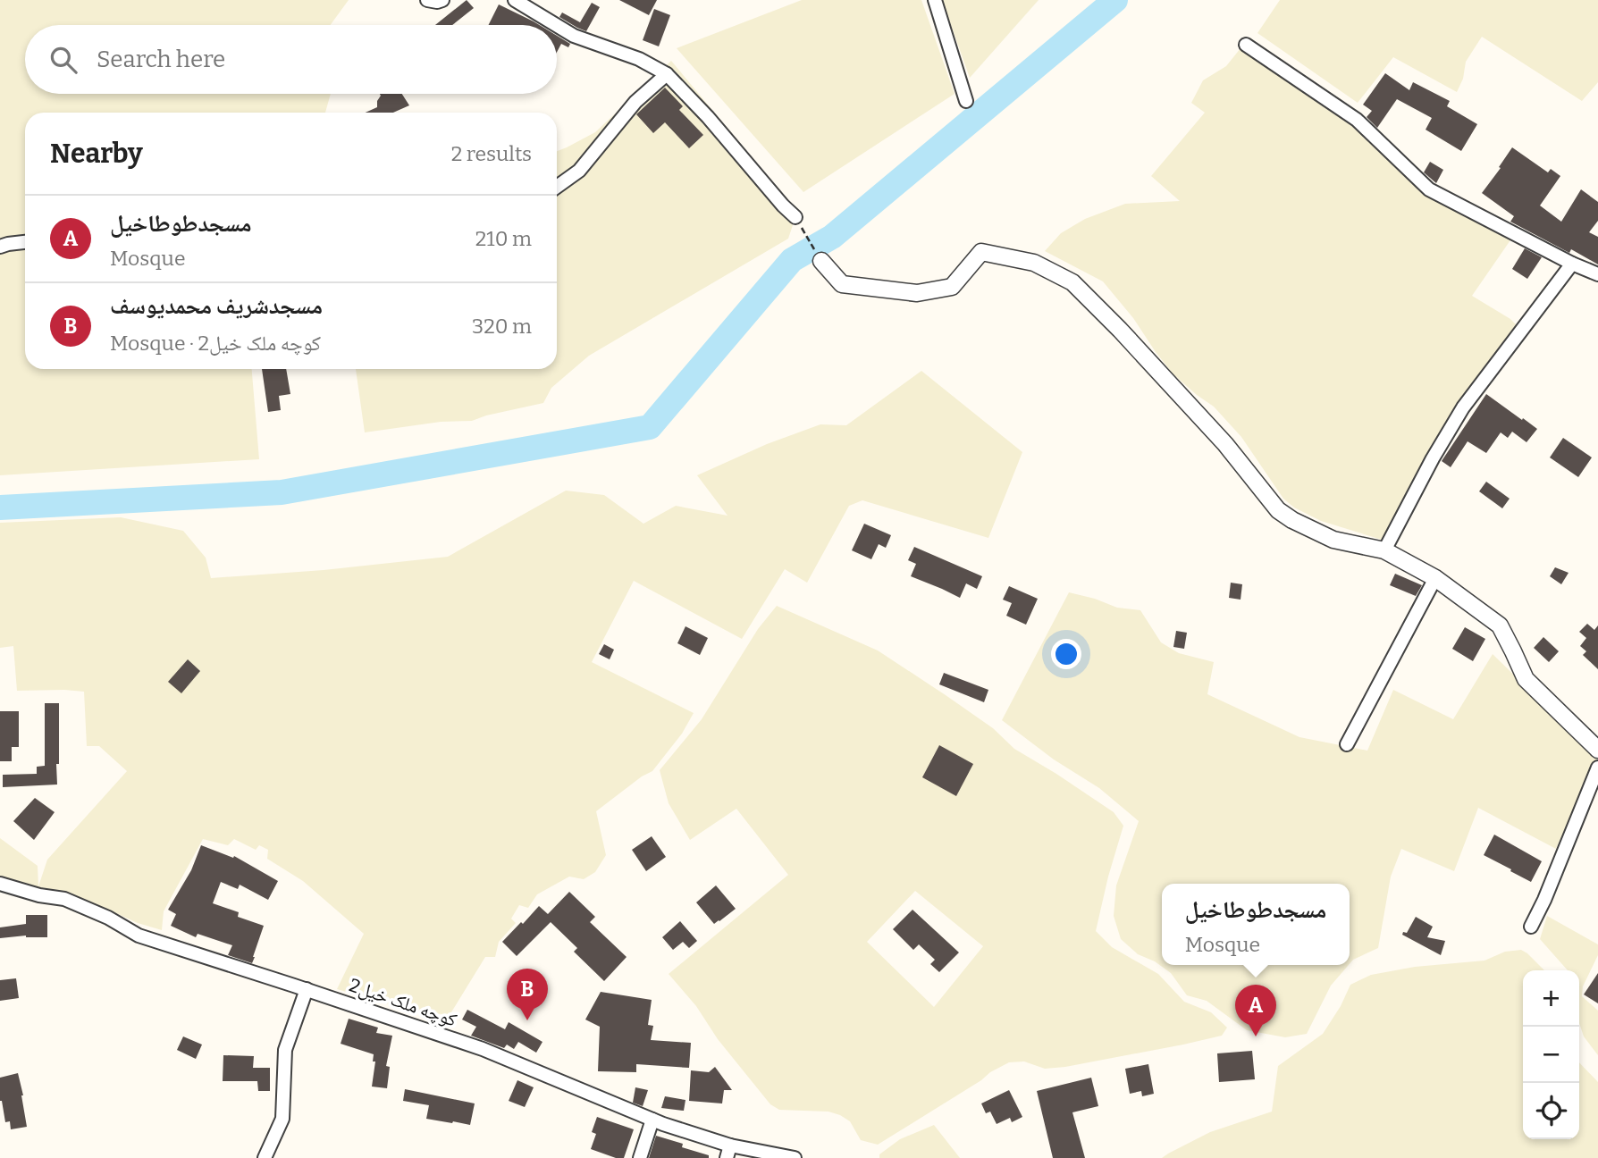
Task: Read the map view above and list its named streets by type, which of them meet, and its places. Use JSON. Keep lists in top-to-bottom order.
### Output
{
  "streets": {
    "street": ["کوچه ملک خیل2"]
  },
  "page": {
    "search": "Search here",
    "heading": ["Nearby", "2 results"],
    "list": [
      {
        "mark": "A",
        "name": "مسجدطوطاخیل",
        "note": "Mosque",
        "value": "210 m"
      },
      {
        "mark": "B",
        "name": "مسجدشریف محمدیوسف",
        "note": "Mosque · کوچه ملک خیل2",
        "value": "320 m"
      }
    ],
    "popup": ["مسجدطوطاخیل", "Mosque"],
    "pins": ["B", "A"],
    "map_buttons": ["+", "−"]
  }
}
